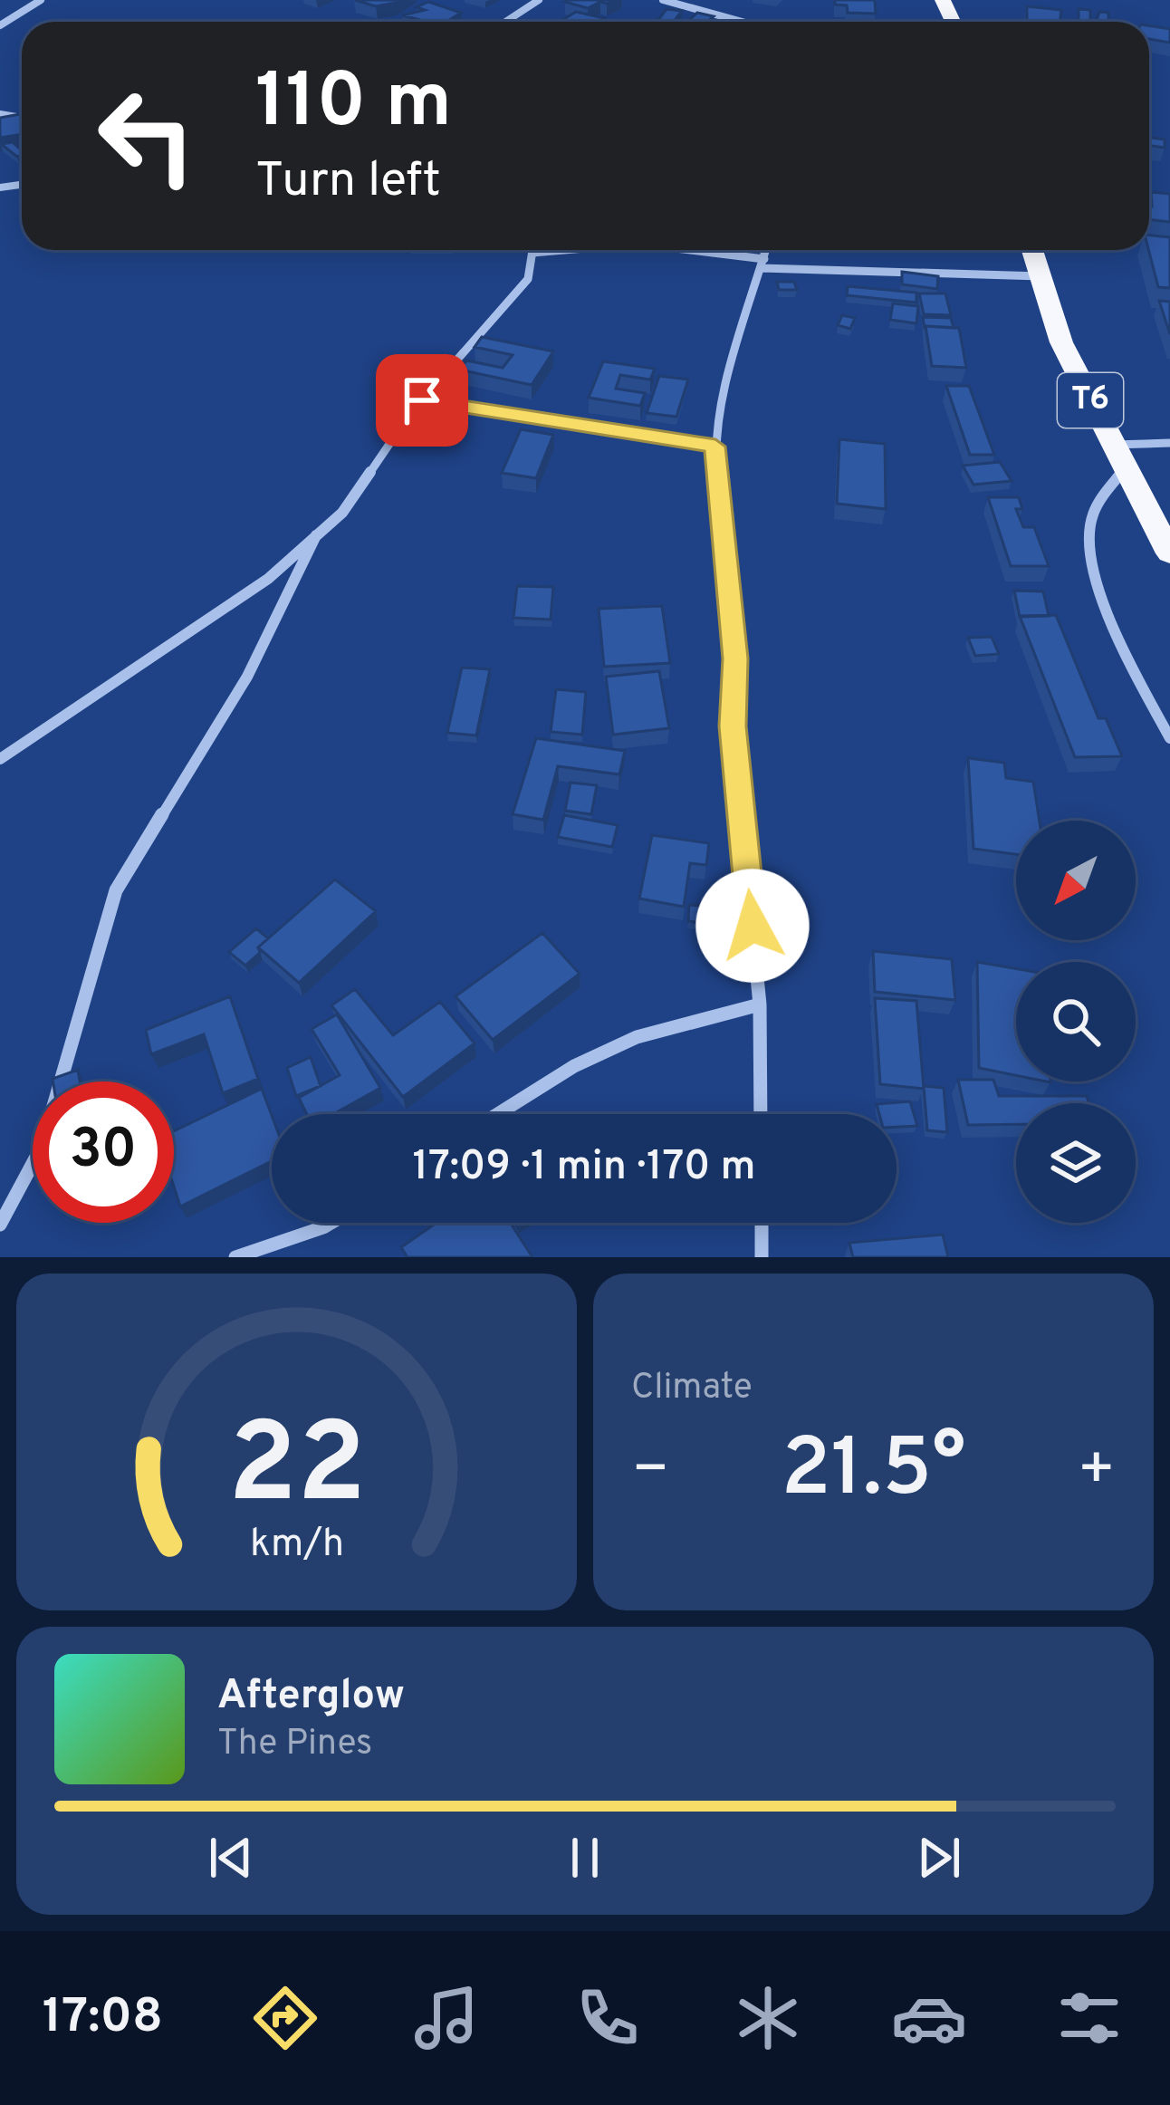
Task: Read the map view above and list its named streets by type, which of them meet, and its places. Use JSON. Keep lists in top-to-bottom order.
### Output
{
  "streets": {
    "highway": ["T6"]
  },
  "north": "bottom left",
  "page": {
    "turn": ["110 m", "Turn left"],
    "limit": "30",
    "trip": "17:09 · 1 min · 170 m",
    "tile": "Climate",
    "heat": ["−", "21.5°", "+"],
    "song": ["Afterglow", "The Pines"],
    "tabs": "17:08",
    "gauge": ["22", "km/h"]
  }
}
